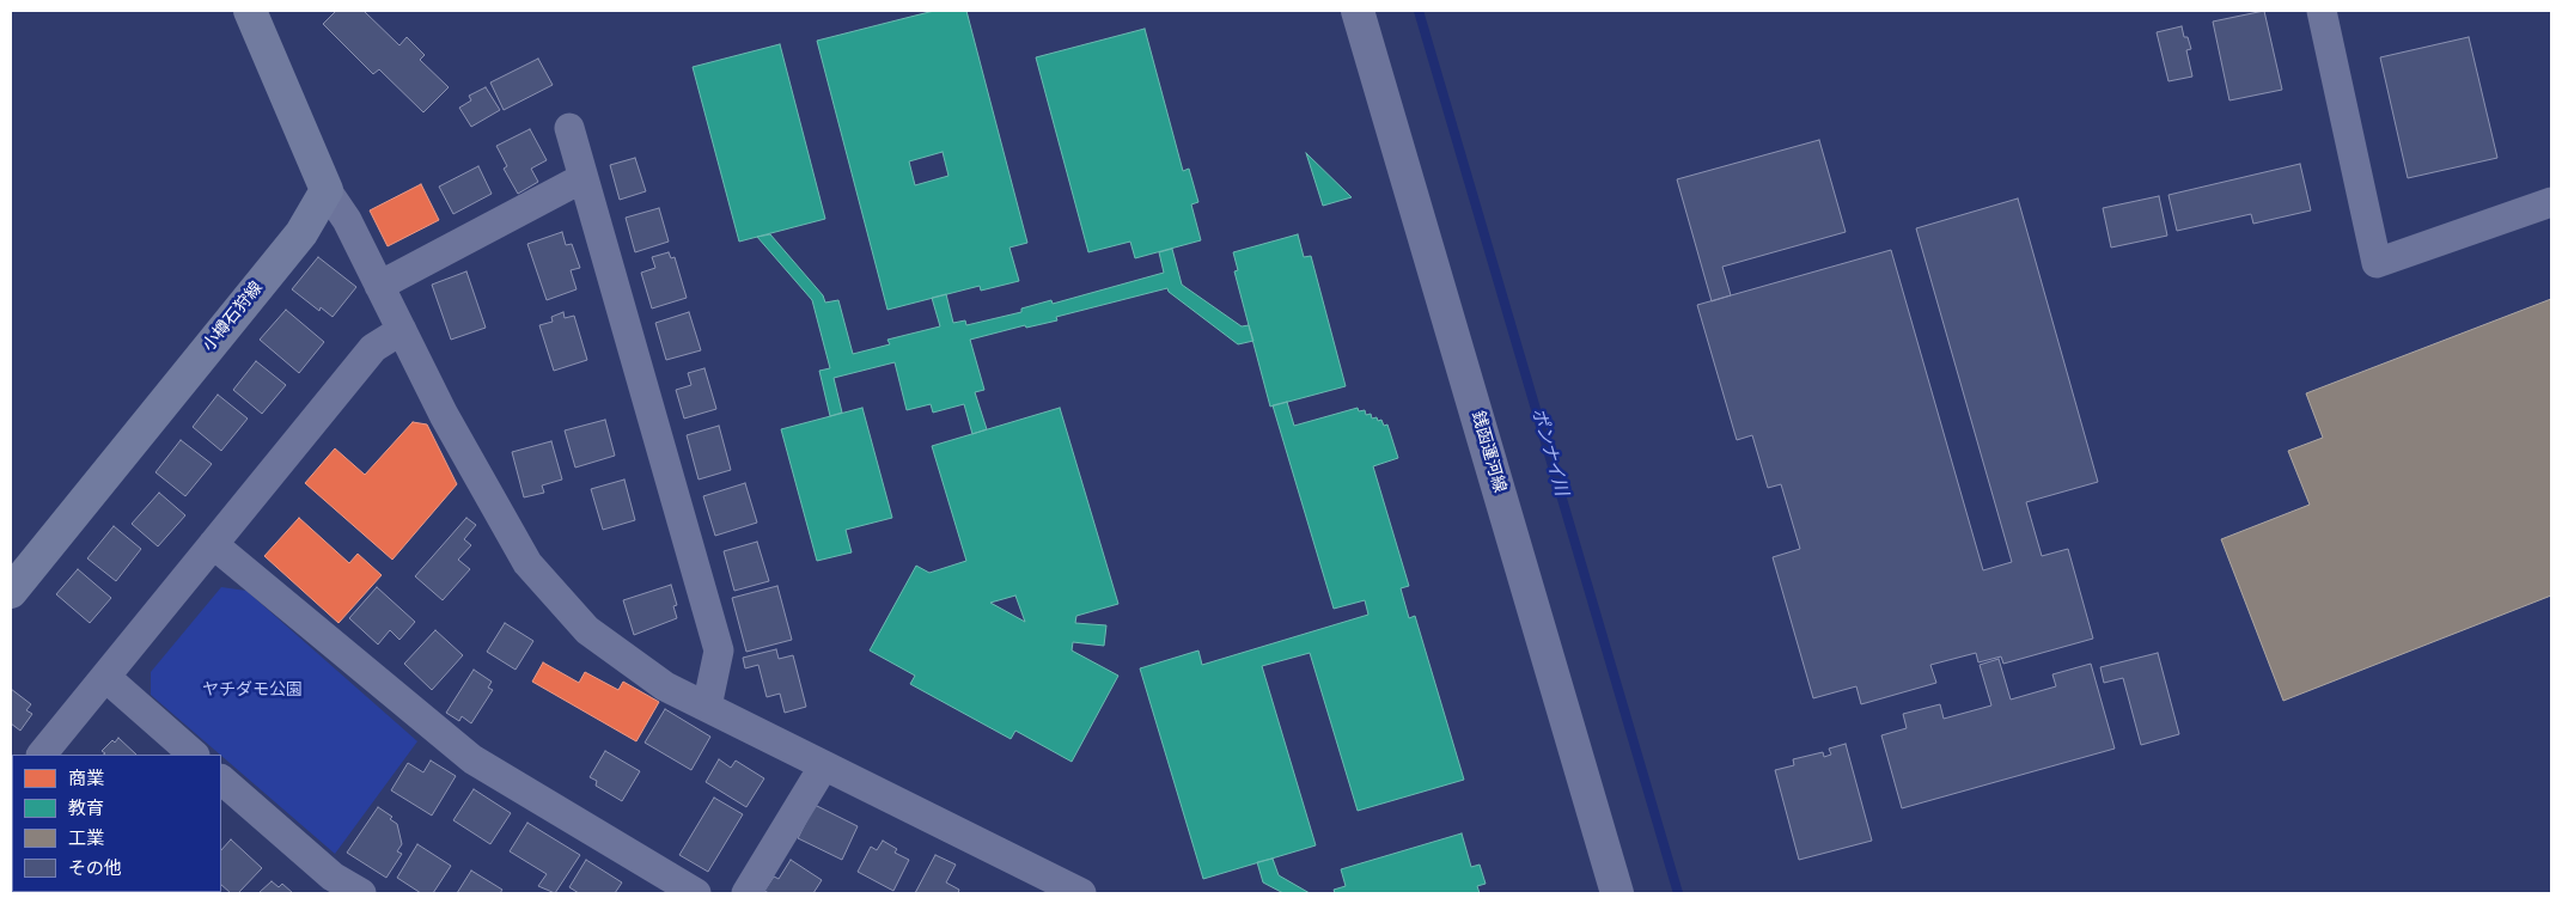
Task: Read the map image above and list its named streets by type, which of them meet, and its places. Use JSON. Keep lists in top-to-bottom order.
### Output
{
  "streets": {
    "main road": ["小樽石狩線"],
    "street": ["銭函運河線"]
  },
  "water": ["ポンナイ川"],
  "parks": ["ヤチダモ公園"],
  "legend": [
    "商業",
    "教育",
    "工業",
    "その他"
  ]
}
